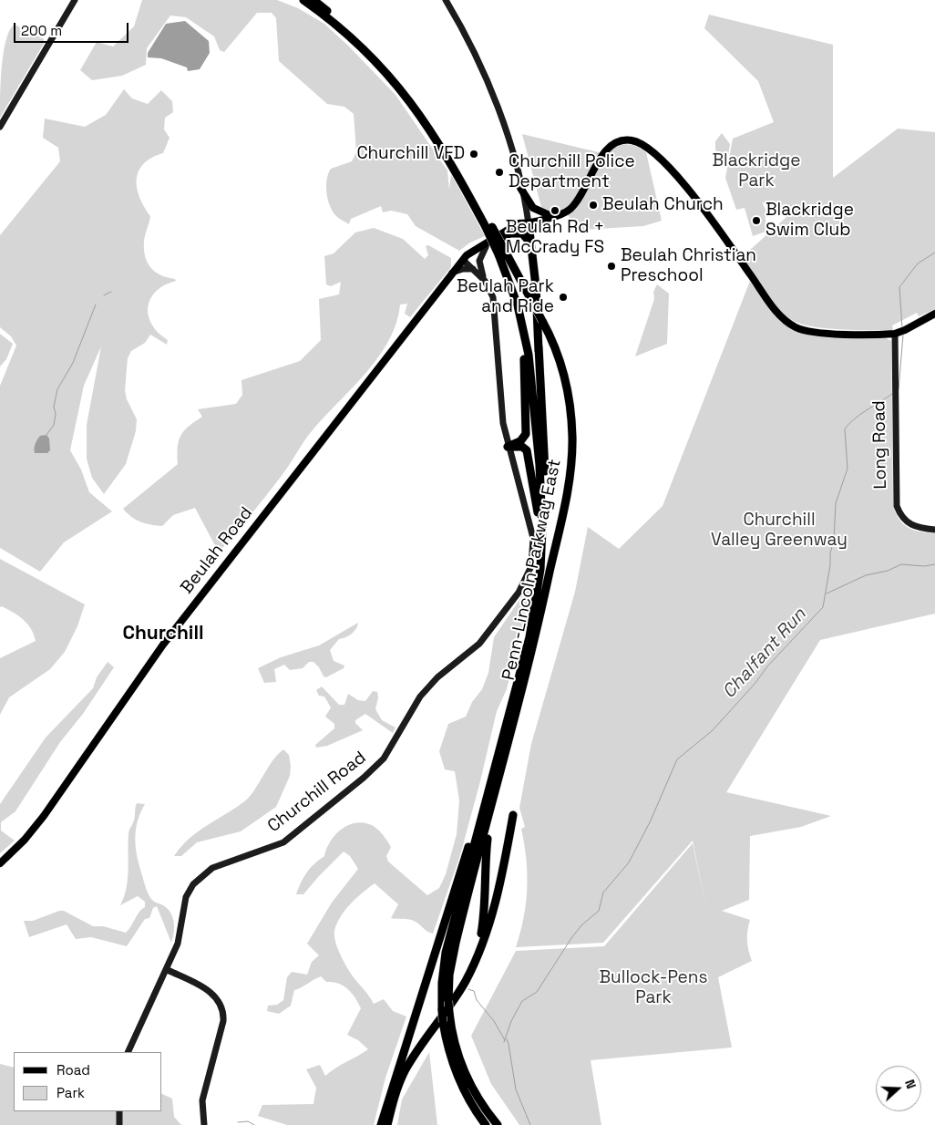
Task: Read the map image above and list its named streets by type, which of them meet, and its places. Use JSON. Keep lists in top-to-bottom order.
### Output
{
  "streets": {
    "highway": ["Penn-Lincoln Parkway East"],
    "main road": ["Beulah Road"],
    "street": ["Long Road", "Churchill Road"]
  },
  "crossings": [
    ["Long Road", "Beulah Road"],
    ["Beulah Road", "Churchill Road"]
  ],
  "districts": ["Churchill"],
  "water": ["Chalfant Run"],
  "parks": ["Blackridge Park", "Churchill Valley Greenway", "Bullock-Pens Park"],
  "places": [
    "Churchill VFD",
    "Churchill Police Department",
    "Beulah Church",
    "Beulah Rd + McCrady FS",
    "Blackridge Swim Club",
    "Beulah Christian Preschool",
    "Beulah Park and Ride"
  ],
  "legend": ["Road", "Park"],
  "scale_bar": "200 m",
  "north": "right"
}
